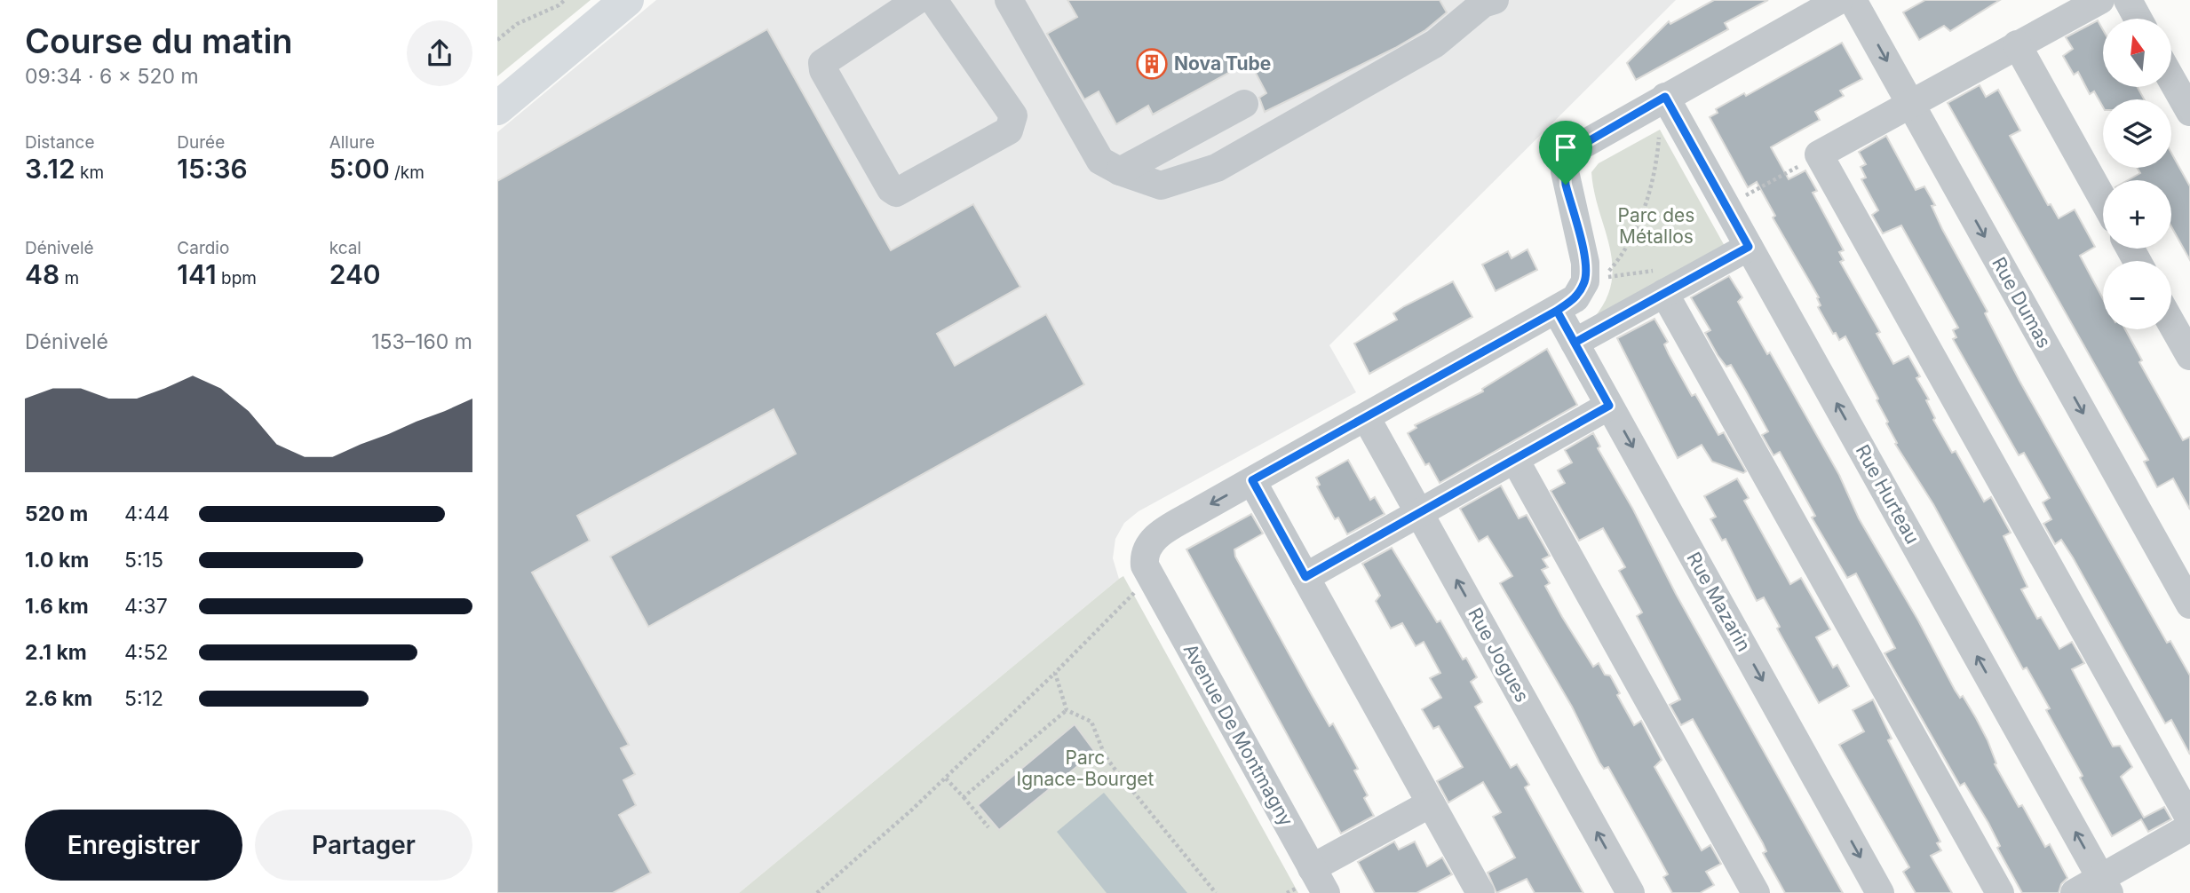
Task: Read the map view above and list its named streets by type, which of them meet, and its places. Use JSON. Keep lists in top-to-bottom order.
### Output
{
  "streets": {
    "street": [
      "Rue Dumas",
      "Rue Hurteau",
      "Rue Mazarin",
      "Rue Jogues",
      "Avenue De Montmagny"
    ]
  },
  "parks": ["Parc des Métallos", "Parc Ignace-Bourget"],
  "places": {
    "building": ["Nova Tube"]
  },
  "north": "top",
  "page": {
    "heading": ["Course du matin", "09:34 · 6 × 520 m"],
    "map_buttons": ["+", "−"],
    "stats": [
      ["Distance", "3.12 km"],
      ["Durée", "15:36"],
      ["Allure", "5:00 /km"],
      ["Dénivelé", "48 m"],
      ["Cardio", "141 bpm"],
      ["kcal", "240"]
    ],
    "chart": ["Dénivelé", "153–160 m"],
    "list": [
      {
        "name": "520 m",
        "note": "4:44"
      },
      {
        "name": "1.0 km",
        "note": "5:15"
      },
      {
        "name": "1.6 km",
        "note": "4:37"
      },
      {
        "name": "2.1 km",
        "note": "4:52"
      },
      {
        "name": "2.6 km",
        "note": "5:12"
      }
    ],
    "buttons": ["Enregistrer", "Partager"]
  }
}
